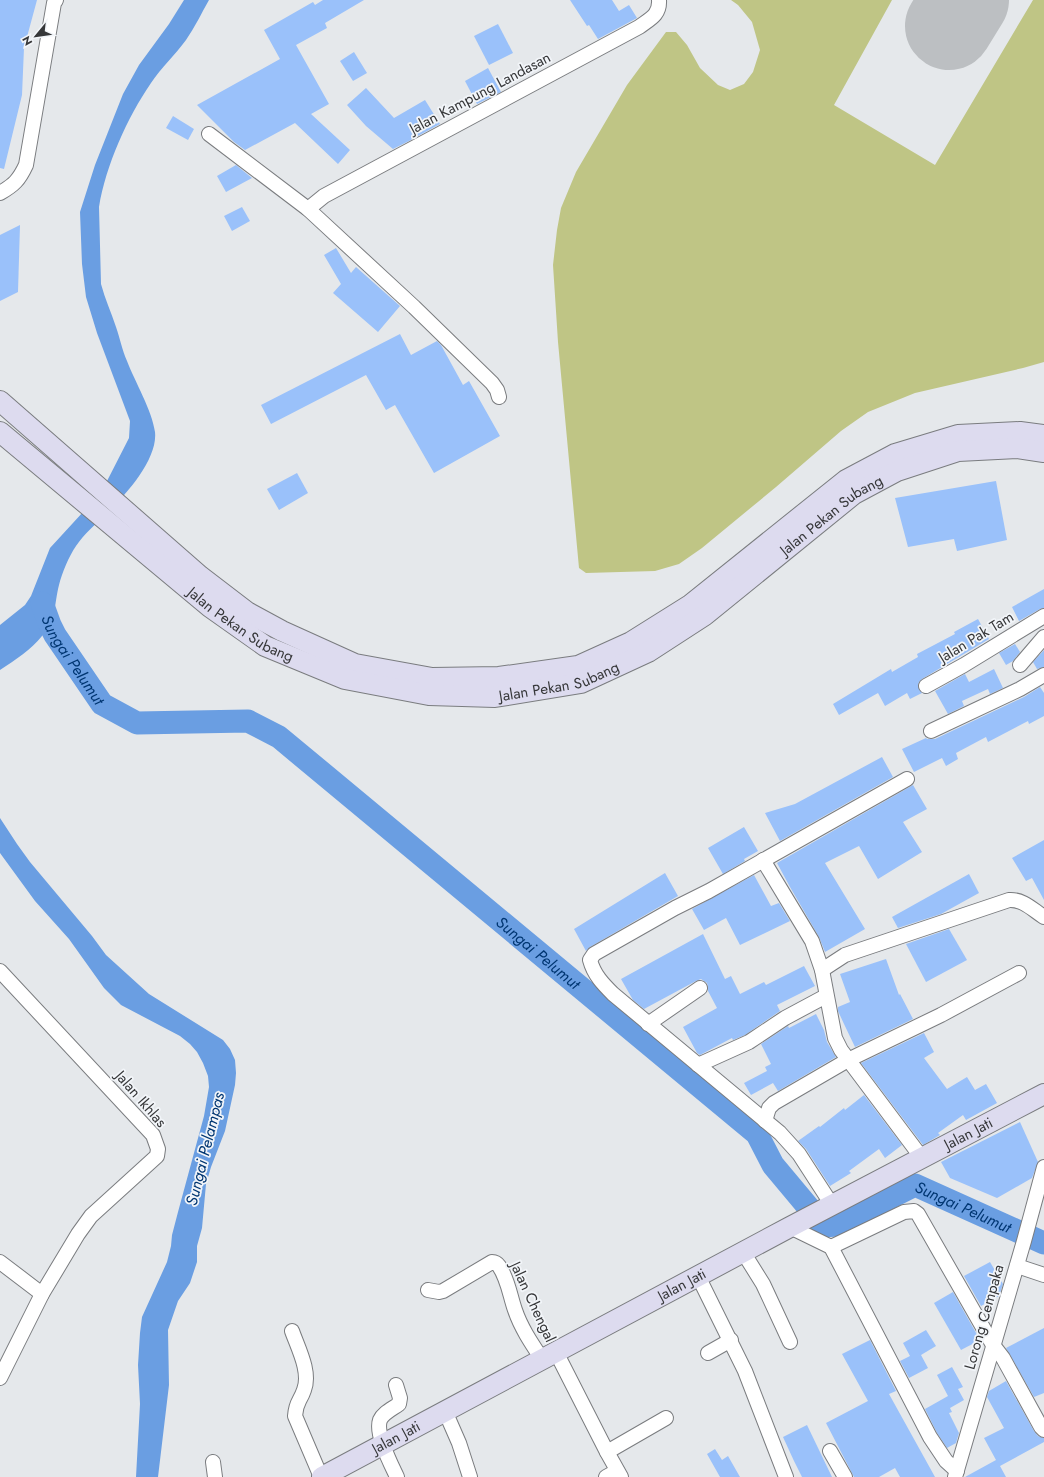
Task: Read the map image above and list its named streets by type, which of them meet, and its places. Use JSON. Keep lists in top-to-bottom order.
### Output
{
  "streets": {
    "main road": ["Jalan Pekan Subang", "Jalan Jati"],
    "street": [
      "Jalan Kampung Landasan",
      "Jalan Pak Tam",
      "Jalan Ikhlas",
      "Jalan Chengal",
      "Lorong Cempaka"
    ]
  },
  "crossings": [
    ["Jalan Jati", "Jalan Chengal"]
  ],
  "water": ["Sungai Pelumut", "Sungai Pelampas"],
  "north": "bottom left"
}
